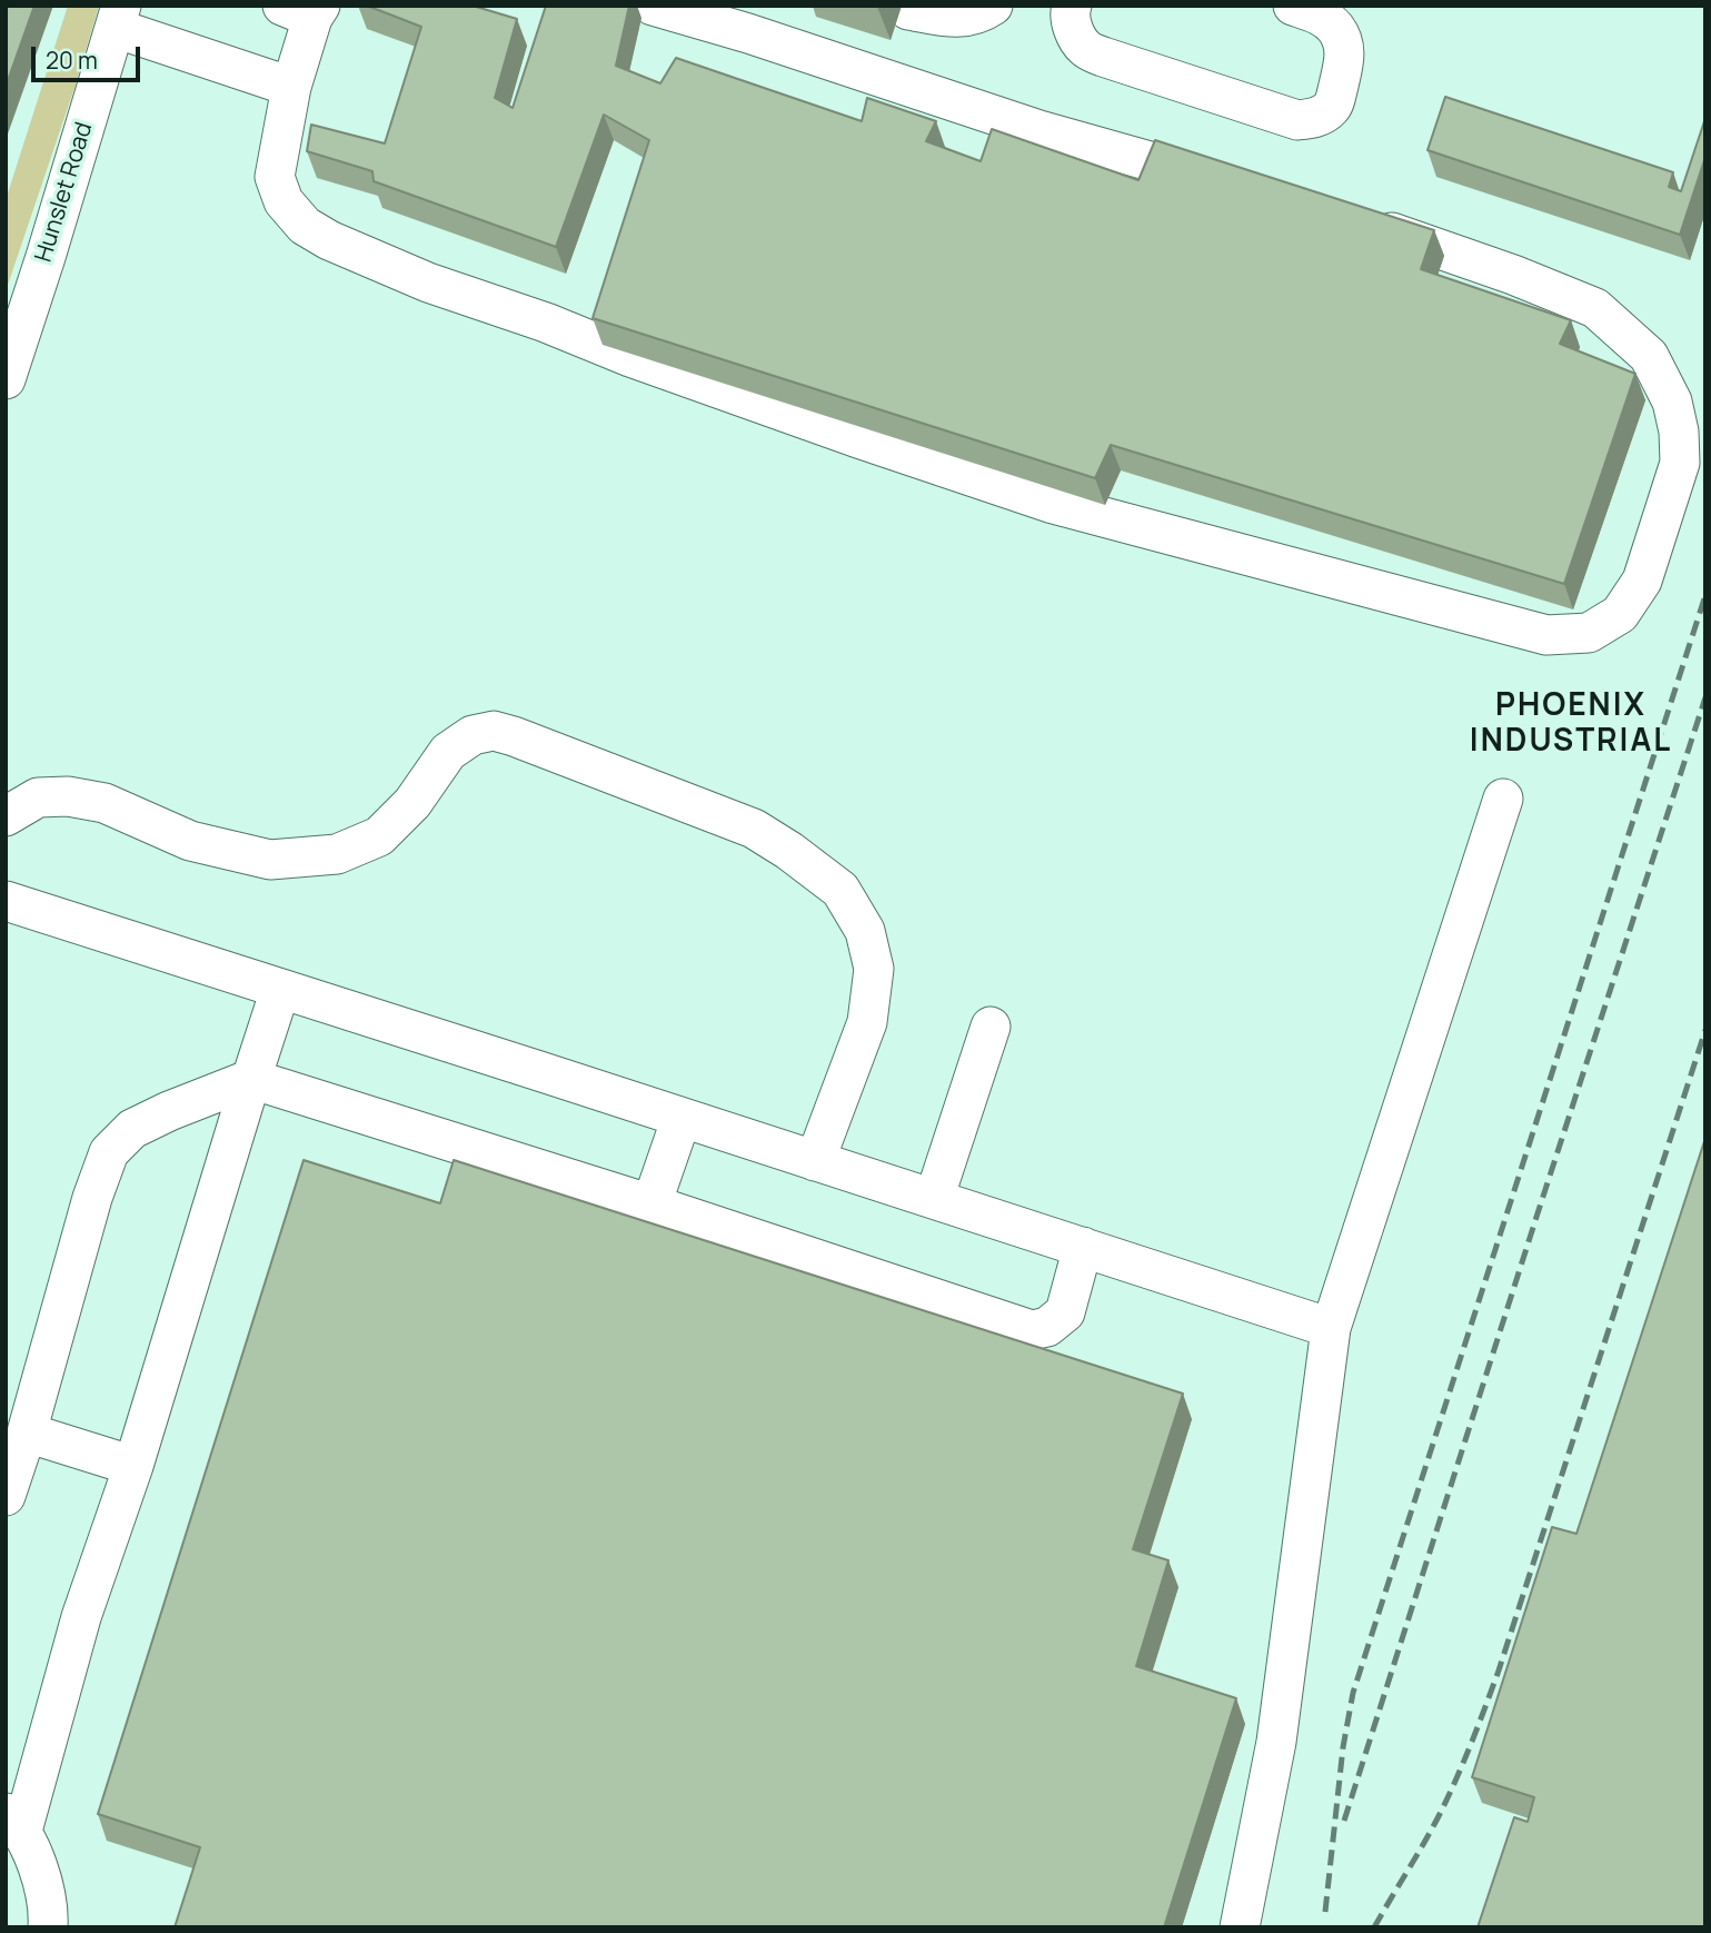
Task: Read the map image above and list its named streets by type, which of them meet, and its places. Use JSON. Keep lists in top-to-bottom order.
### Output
{
  "streets": {
    "lane": ["Hunslet Road"]
  },
  "districts": ["PHOENIX INDUSTRIAL"],
  "scale_bar": "20 m"
}
